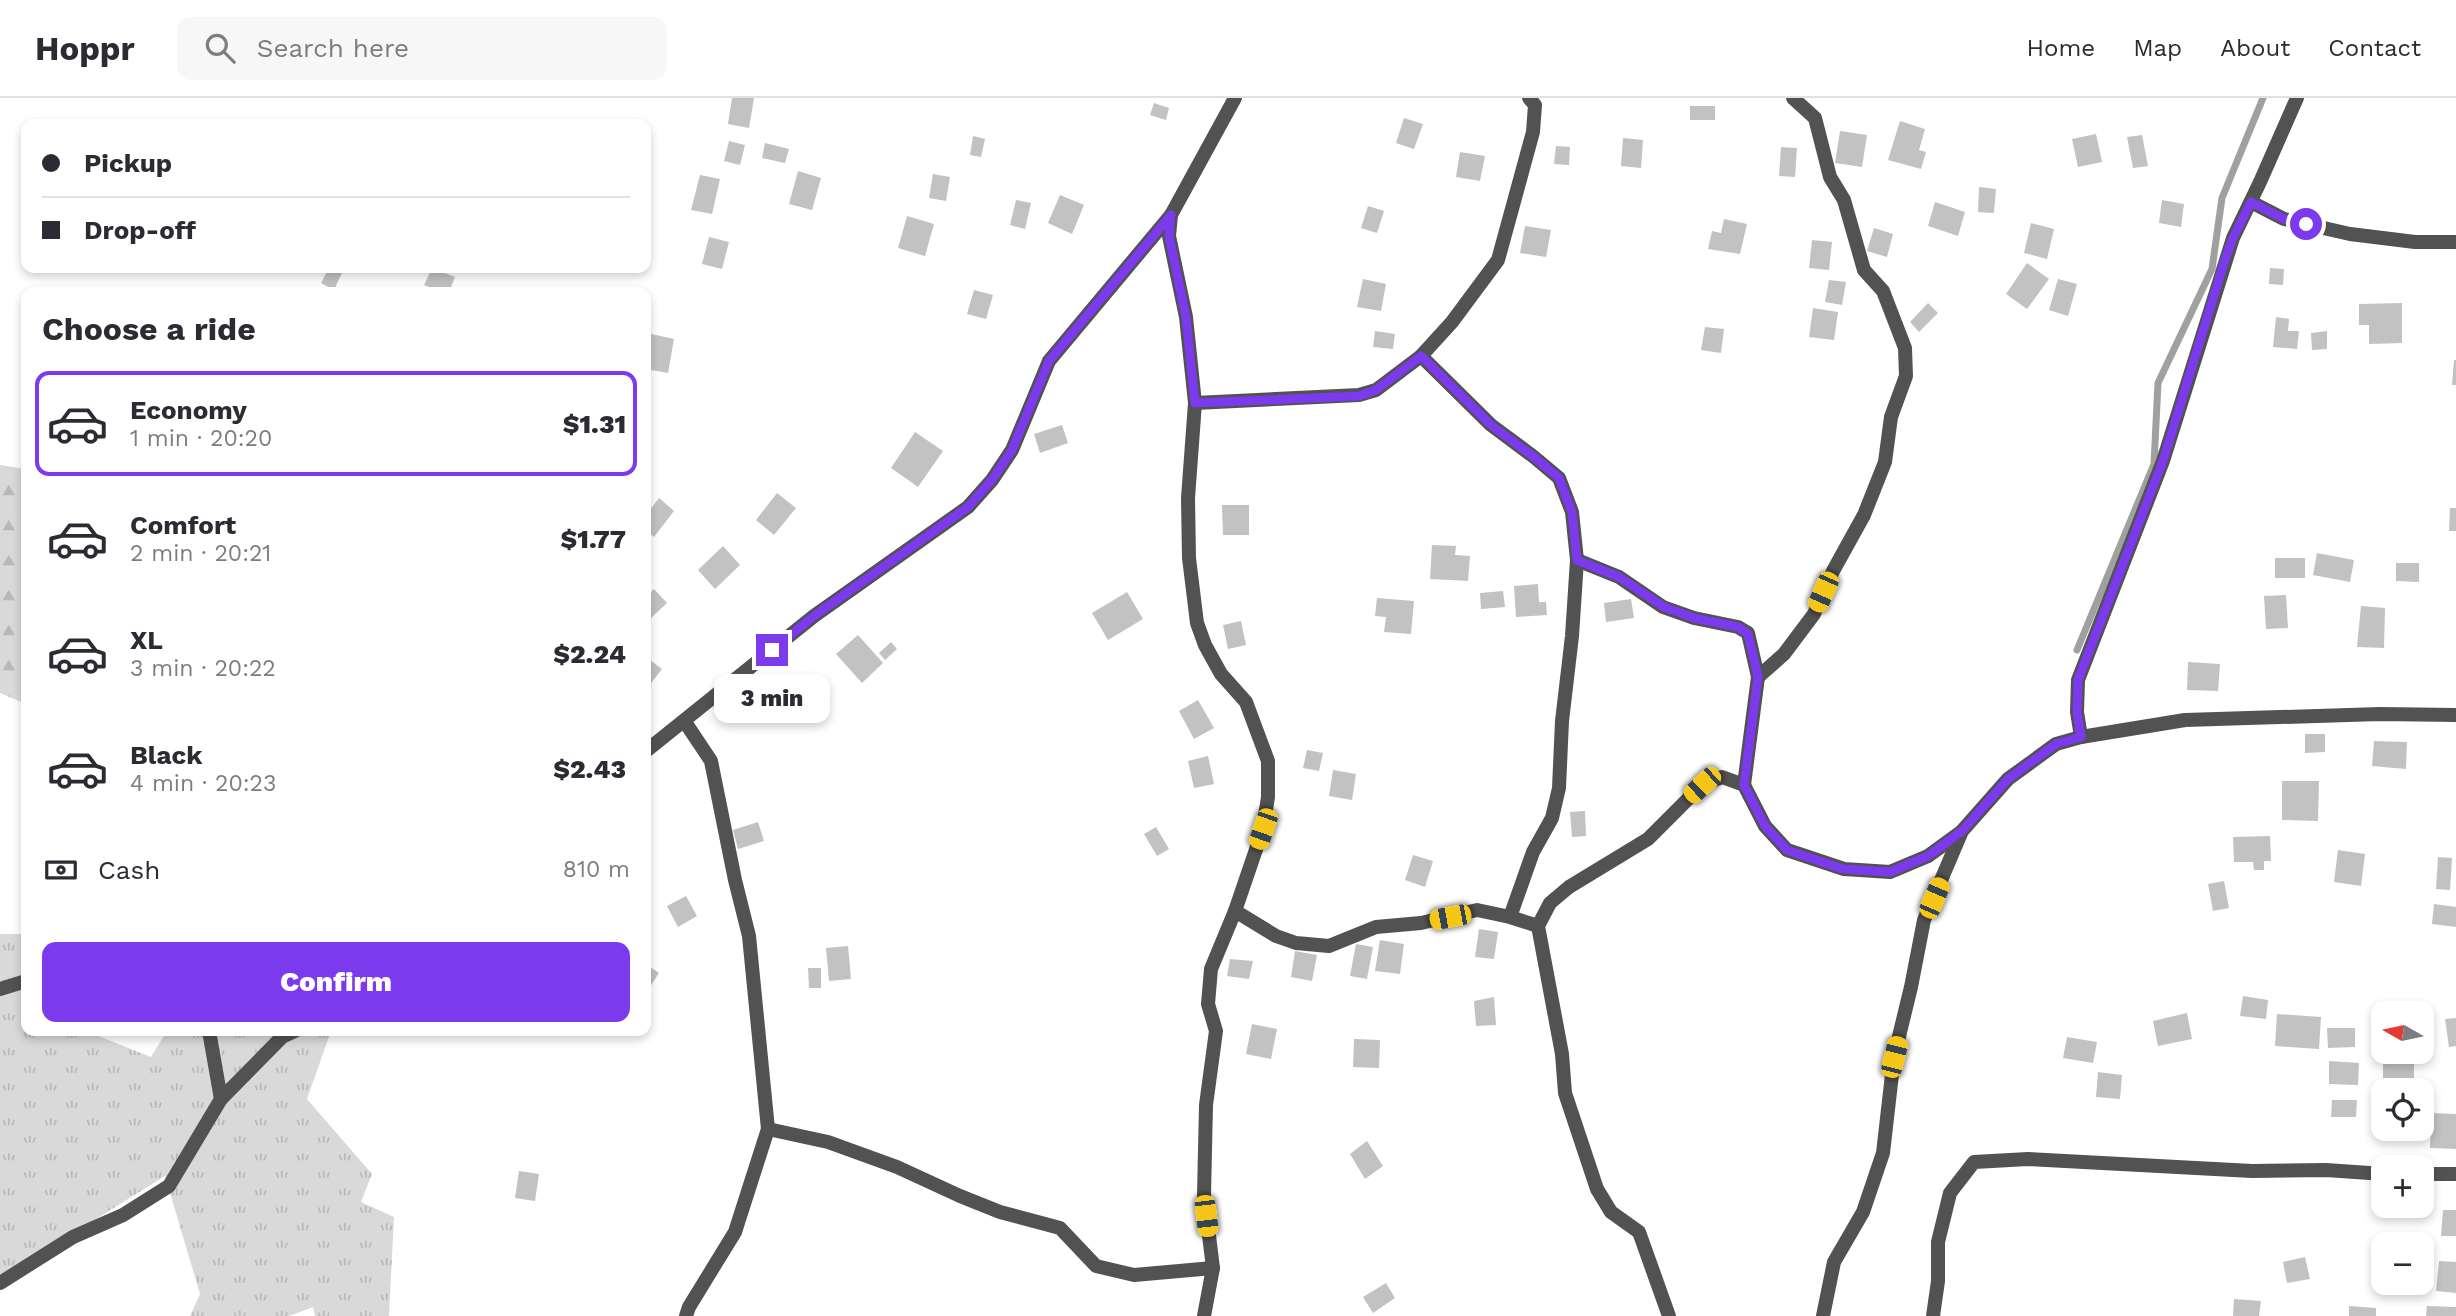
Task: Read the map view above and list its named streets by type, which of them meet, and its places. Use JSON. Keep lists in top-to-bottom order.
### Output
{
  "north": "left",
  "page": {
    "header": "Hoppr",
    "search": "Search here",
    "nav": [
      "Home",
      "Map",
      "About",
      "Contact"
    ],
    "banner": ["Pickup", "Drop-off"],
    "heading": "Choose a ride",
    "list": [
      {
        "name": "Economy",
        "note": "1 min · 20:20",
        "value": "$1.31"
      },
      {
        "name": "Comfort",
        "note": "2 min · 20:21",
        "value": "$1.77"
      },
      {
        "name": "XL",
        "note": "3 min · 20:22",
        "value": "$2.24"
      },
      {
        "name": "Black",
        "note": "4 min · 20:23",
        "value": "$2.43"
      }
    ],
    "bubble": "3 min",
    "pay": ["Cash", "810 m"],
    "buttons": "Confirm",
    "map_buttons": ["+", "−"]
  }
}
